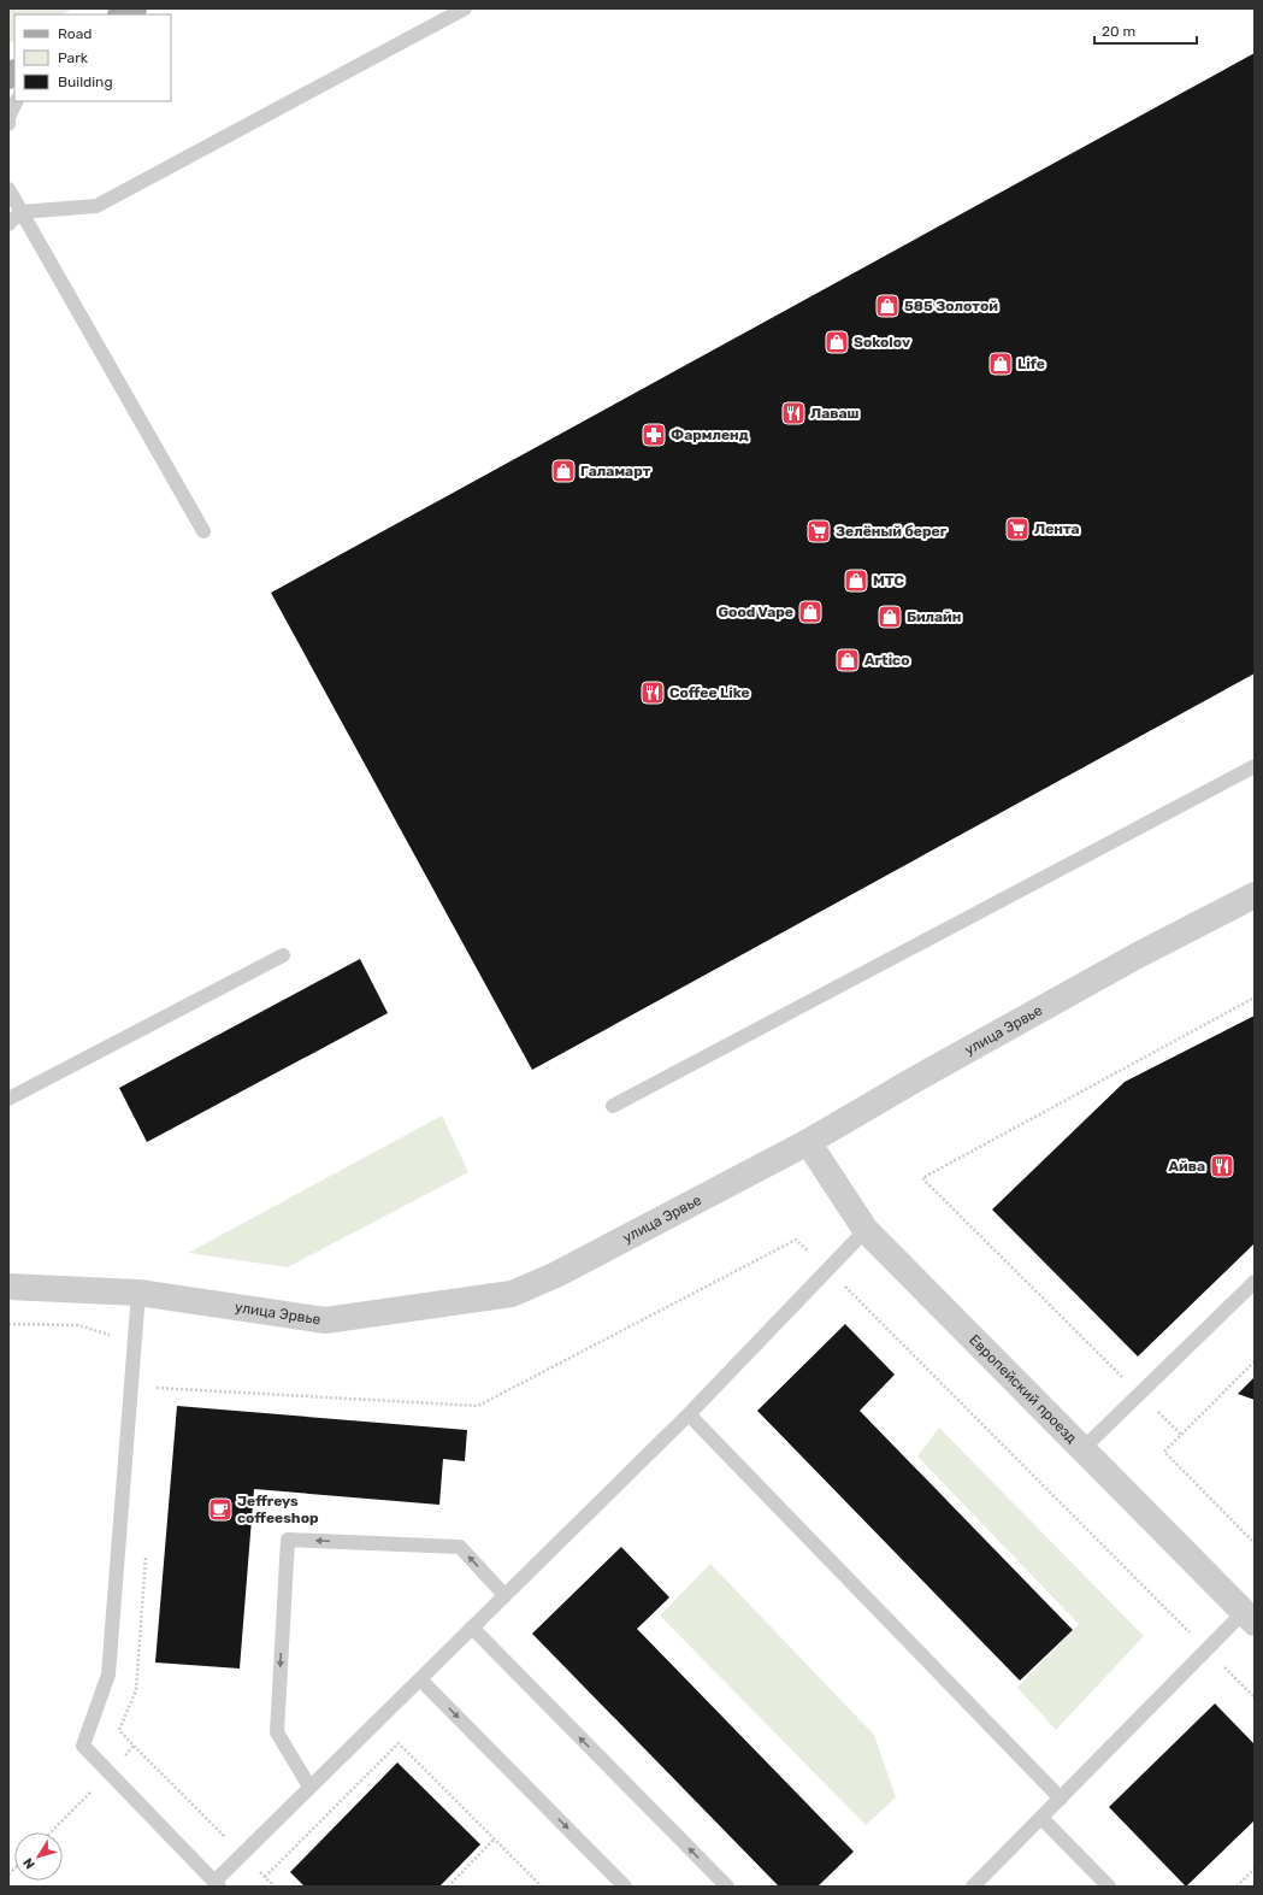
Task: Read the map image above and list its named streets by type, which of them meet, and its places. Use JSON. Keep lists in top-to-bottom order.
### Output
{
  "streets": {
    "street": ["улица Эрвье", "Европейский проезд"]
  },
  "crossings": [
    ["улица Эрвье", "Европейский проезд"]
  ],
  "places": {
    "shop": [
      "585 Золотой",
      "Sokolov",
      "Life",
      "Галамарт",
      "МТС",
      "Good Vape",
      "Билайн",
      "Artico"
    ],
    "restaurant": ["Лаваш", "Coffee Like", "Айва"],
    "pharmacy": ["Фармленд"],
    "supermarket": ["Лента", "Зелёный берег"],
    "cafe": ["Jeffreys coffeeshop"]
  },
  "legend": ["Road", "Park", "Building"],
  "scale_bar": "20 m",
  "north": "bottom left"
}
